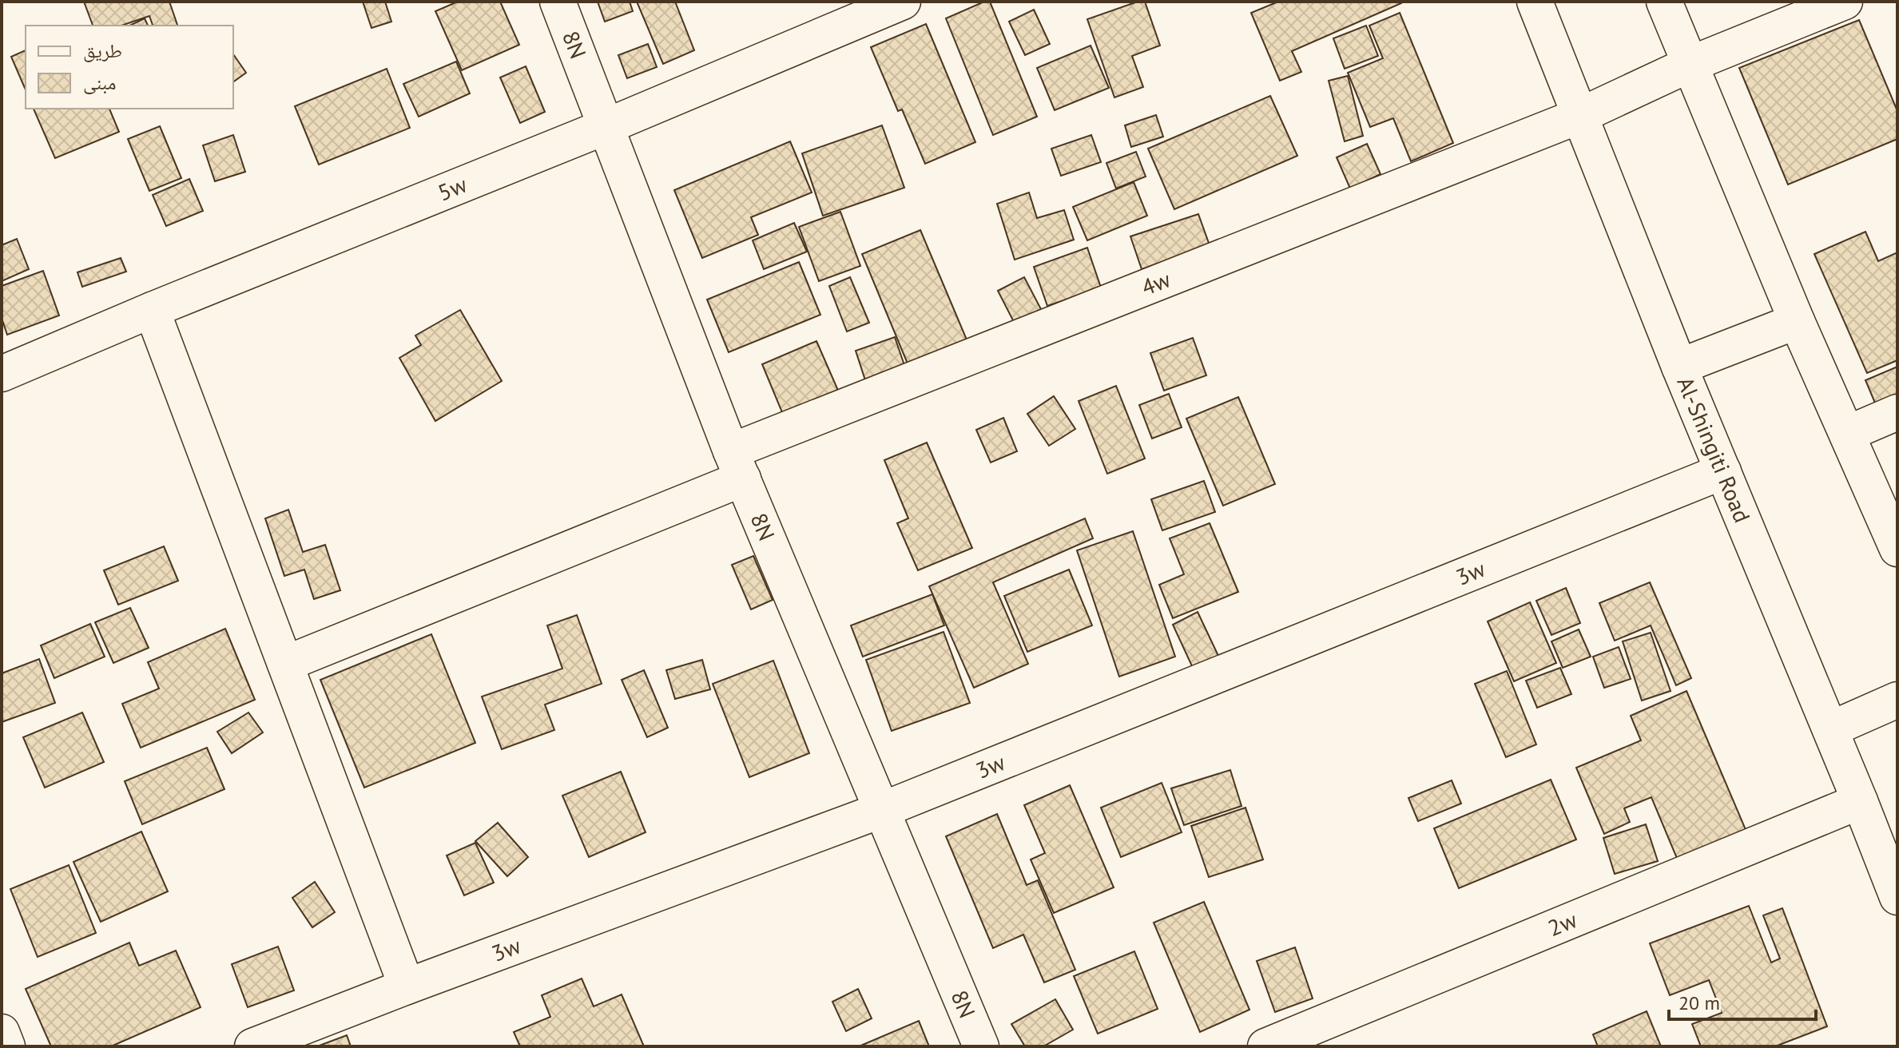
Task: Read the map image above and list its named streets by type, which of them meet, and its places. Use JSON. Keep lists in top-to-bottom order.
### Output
{
  "streets": {
    "street": [
      "8N",
      "5w",
      "4w",
      "Al-Shingiti Road",
      "3w",
      "2w"
    ]
  },
  "crossings": [
    ["8N", "5w"],
    ["8N", "4w"],
    ["8N", "3w"],
    ["4w", "Al-Shingiti Road"],
    ["Al-Shingiti Road", "3w"],
    ["Al-Shingiti Road", "2w"]
  ],
  "legend": ["طريق", "مبنى"],
  "scale_bar": "20 m"
}
